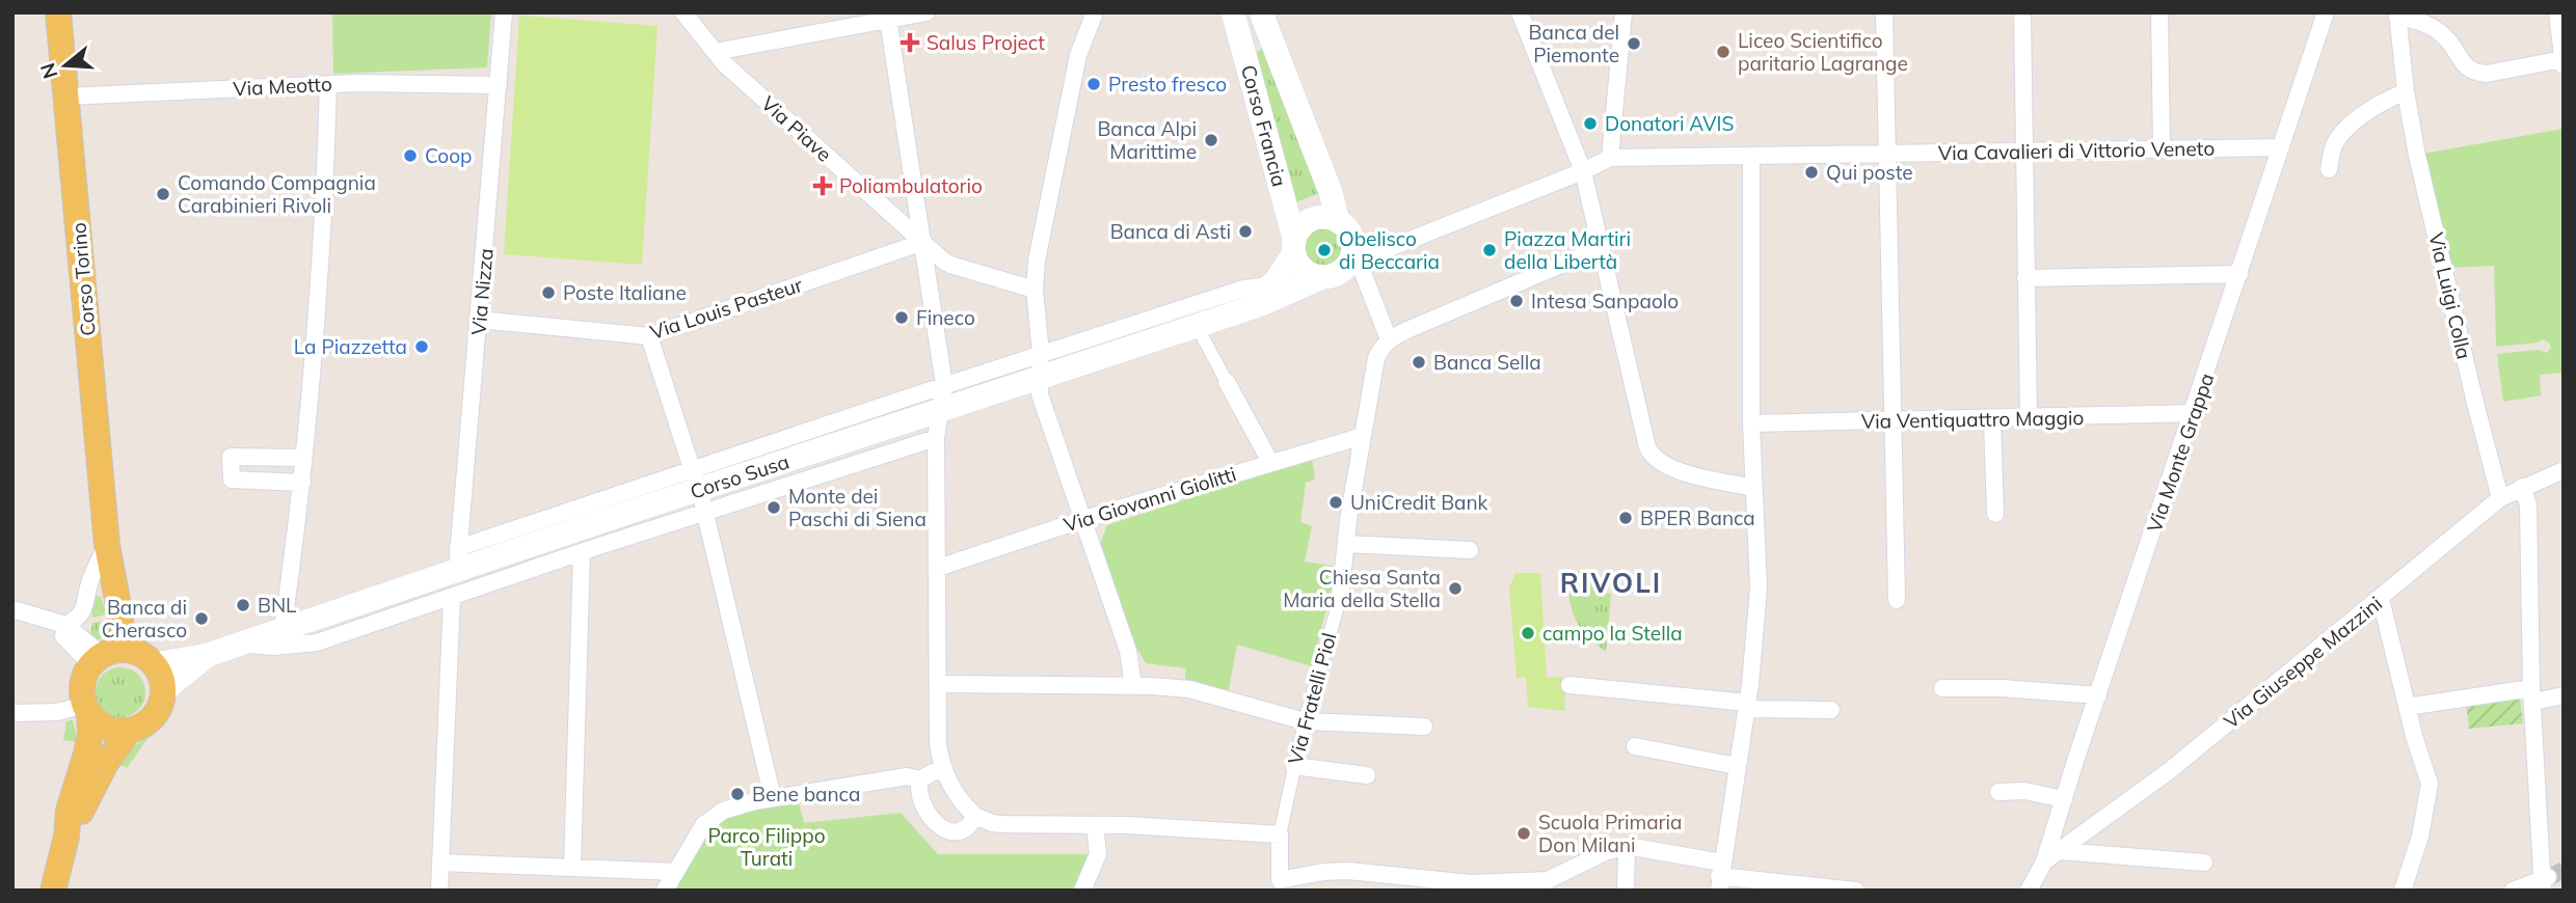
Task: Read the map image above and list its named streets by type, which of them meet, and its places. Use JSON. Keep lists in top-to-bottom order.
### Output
{
  "streets": {
    "main road": ["Corso Francia", "Corso Torino", "Corso Susa"],
    "street": [
      "Via Meotto",
      "Via Piave",
      "Via Cavalieri di Vittorio Veneto",
      "Via Nizza",
      "Via Luigi Colla",
      "Via Louis Pasteur",
      "Via Ventiquattro Maggio",
      "Via Monte Grappa",
      "Via Giovanni Giolitti",
      "Via Giuseppe Mazzini",
      "Via Fratelli Piol"
    ]
  },
  "crossings": [
    ["Via Meotto", "Corso Torino"],
    ["Via Meotto", "Via Nizza"],
    ["Corso Francia", "Corso Susa"],
    ["Via Piave", "Via Louis Pasteur"],
    ["Via Cavalieri di Vittorio Veneto", "Via Monte Grappa"],
    ["Via Nizza", "Via Louis Pasteur"],
    ["Via Nizza", "Corso Susa"],
    ["Via Luigi Colla", "Via Giuseppe Mazzini"],
    ["Via Ventiquattro Maggio", "Via Monte Grappa"],
    ["Via Monte Grappa", "Via Giuseppe Mazzini"],
    ["Via Giovanni Giolitti", "Via Fratelli Piol"]
  ],
  "districts": ["RIVOLI"],
  "parks": ["Parco Filippo Turati"],
  "places": {
    "health": ["Salus Project", "Poliambulatorio"],
    "other": [
      "Banca del Piemonte",
      "Liceo Scientifico paritario Lagrange",
      "Presto fresco",
      "Donatori AVIS",
      "Banca Alpi Marittime",
      "Coop",
      "Qui poste",
      "Comando Compagnia Carabinieri Rivoli",
      "Banca di Asti",
      "Obelisco di Beccaria",
      "Piazza Martiri della Libertà",
      "Poste Italiane",
      "Intesa Sanpaolo",
      "Fineco",
      "La Piazzetta",
      "Banca Sella",
      "UniCredit Bank",
      "Monte dei Paschi di Siena",
      "BPER Banca",
      "Chiesa Santa Maria della Stella",
      "BNL",
      "Banca di Cherasco",
      "campo la Stella",
      "Bene banca",
      "Scuola Primaria Don Milani"
    ]
  },
  "north": "left"
}
